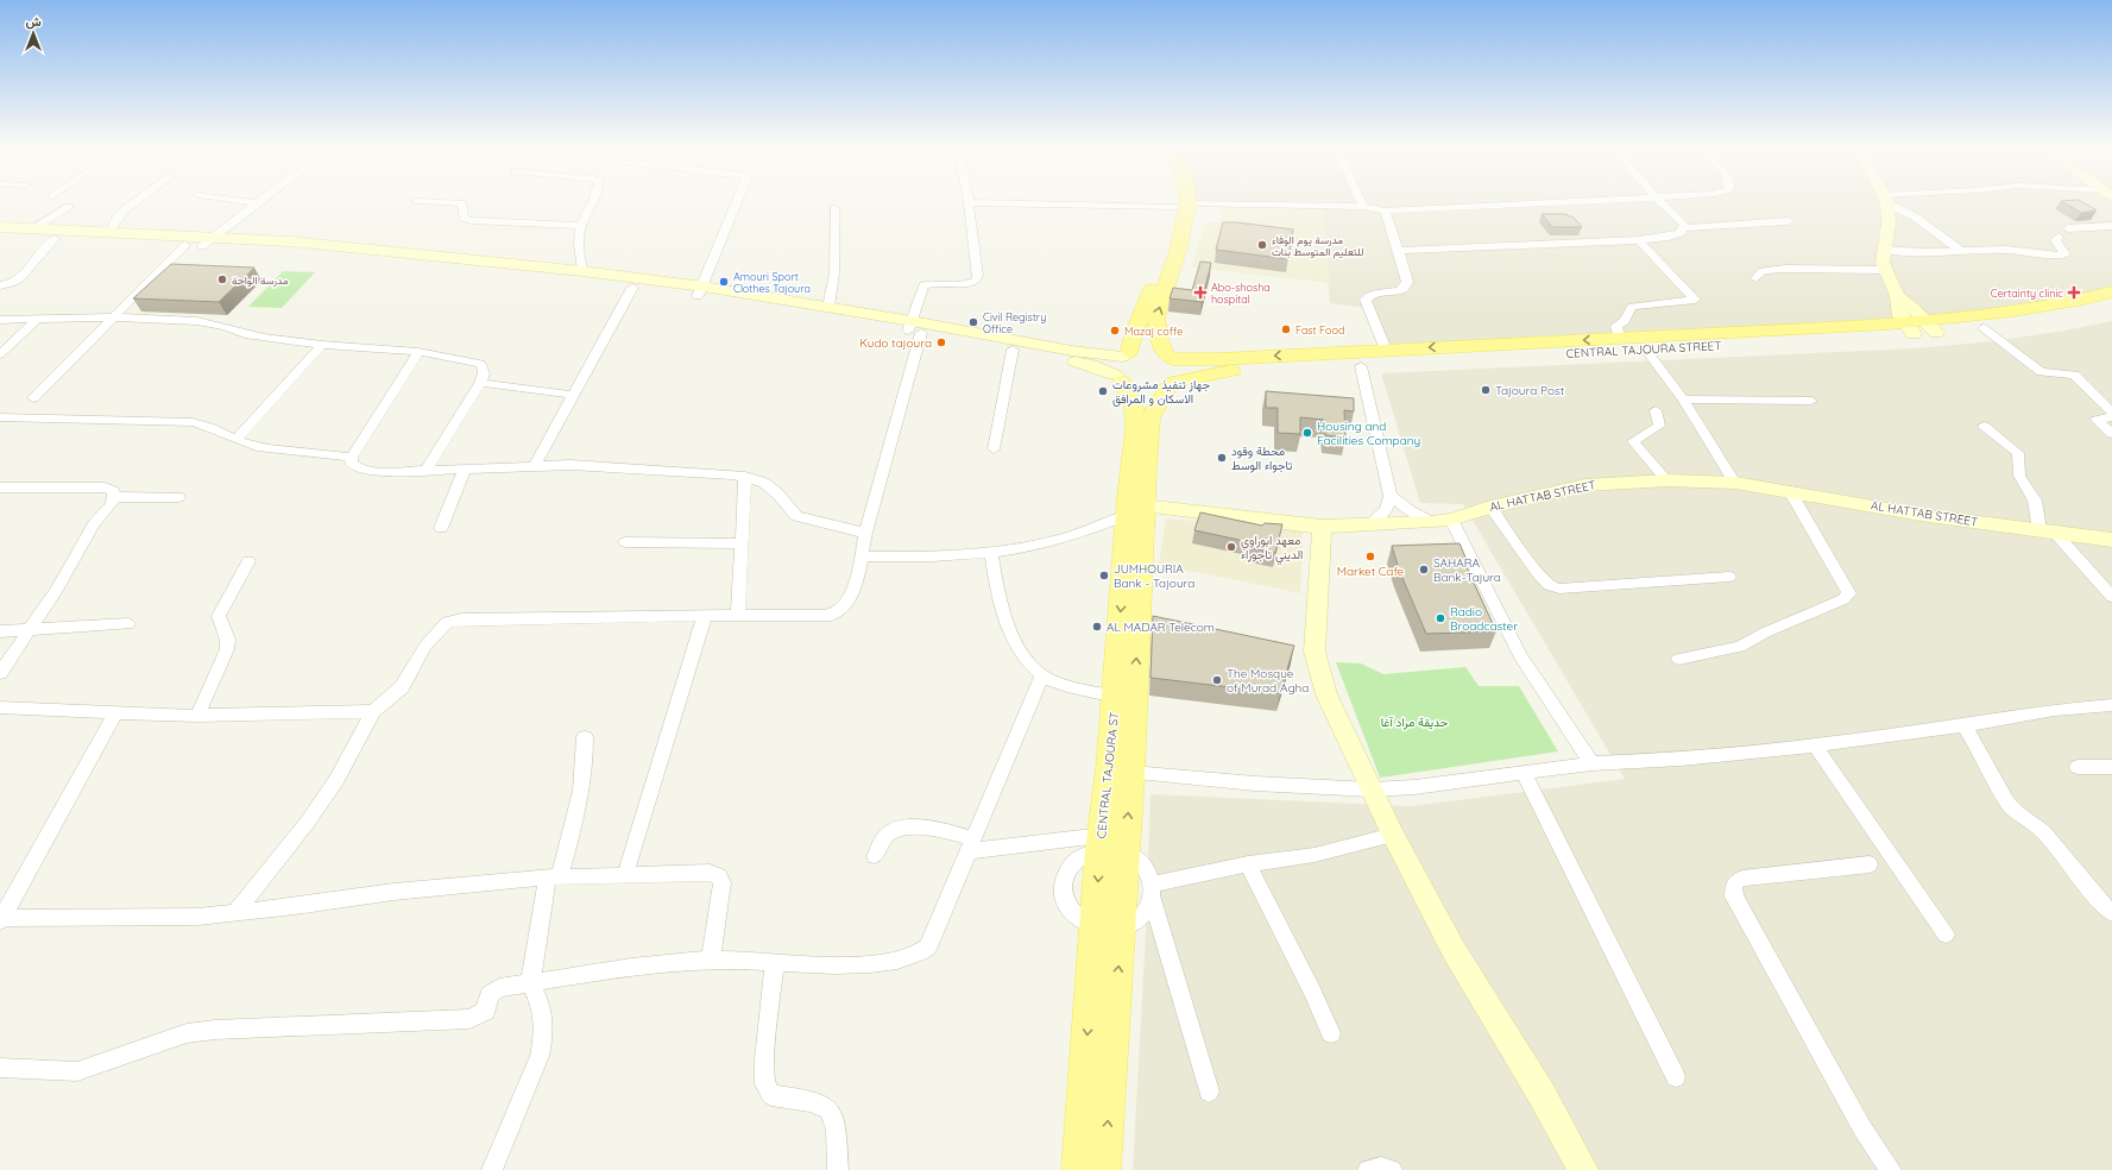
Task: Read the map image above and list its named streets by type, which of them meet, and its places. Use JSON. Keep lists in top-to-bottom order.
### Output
{
  "streets": {
    "main road": ["CENTRAL TAJOURA STREET", "AL HATTAB STREET", "CENTRAL TAJOURA ST"]
  },
  "crossings": [
    ["CENTRAL TAJOURA STREET", "CENTRAL TAJOURA ST"],
    ["AL HATTAB STREET", "CENTRAL TAJOURA ST"]
  ],
  "parks": ["حديقة مراد آغا"],
  "places": {
    "other": [
      "مدرسة يوم الوفاء للتعليم المتوسط بنات",
      "مدرسة الواحة",
      "Amouri Sport Clothes Tajoura",
      "Civil Registry Office",
      "Fast Food",
      "Mazaj coffe",
      "Kudo tajoura",
      "Tajoura Post",
      "جهاز تنفيذ مشروعات الاسكان و المرافق",
      "Housing and Facilities Company",
      "محطة وقود تاجواء الوسط",
      "معهد ابوراوي الديني تاجوراء",
      "Market Cafe",
      "SAHARA Bank-Tajura",
      "JUMHOURIA Bank - Tajoura",
      "Radio Broadcaster",
      "AL MADAR Telecom",
      "The Mosque of Murad Agha"
    ],
    "health": ["Abo-shosha hospital", "Certainty clinic"]
  },
  "north": "top"
}
